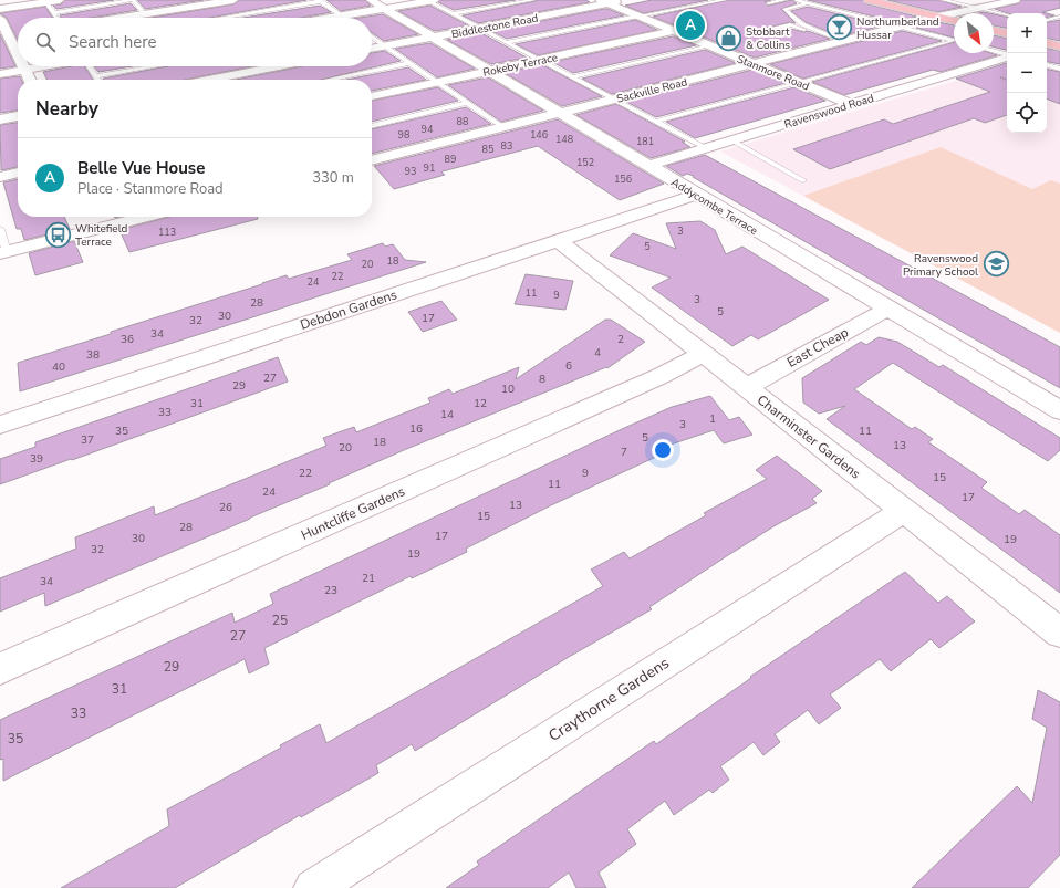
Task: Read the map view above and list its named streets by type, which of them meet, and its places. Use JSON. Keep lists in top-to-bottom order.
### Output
{
  "streets": {
    "street": [
      "Biddlestone Road",
      "Rokeby Terrace",
      "Stanmore Road",
      "Sackville Road",
      "Ravenswood Road",
      "Addycombe Terrace",
      "Debdon Gardens",
      "East Cheap",
      "Charminster Gardens",
      "Huntcliffe Gardens",
      "Craythorne Gardens"
    ]
  },
  "crossings": [
    ["Biddlestone Road", "Stanmore Road"],
    ["Biddlestone Road", "Addycombe Terrace"],
    ["Rokeby Terrace", "Stanmore Road"],
    ["Rokeby Terrace", "Addycombe Terrace"],
    ["Stanmore Road", "Sackville Road"],
    ["Stanmore Road", "Ravenswood Road"],
    ["Sackville Road", "Addycombe Terrace"],
    ["Ravenswood Road", "Addycombe Terrace"],
    ["Addycombe Terrace", "Debdon Gardens"],
    ["Addycombe Terrace", "East Cheap"],
    ["Debdon Gardens", "Charminster Gardens"],
    ["East Cheap", "Charminster Gardens"],
    ["Charminster Gardens", "Huntcliffe Gardens"],
    ["Charminster Gardens", "Craythorne Gardens"]
  ],
  "places": {
    "bar": ["Northumberland Hussar"],
    "shop": ["Stobbart & Collins"],
    "bus stop": ["Whitefield Terrace"],
    "school or university": ["Ravenswood Primary School"]
  },
  "house_numbers": [
    "88",
    "94",
    "98",
    "146",
    "148",
    "181",
    "83",
    "85",
    "89",
    "152",
    "91",
    "93",
    "156",
    "3",
    "113",
    "5",
    "18",
    "20",
    "22",
    "24",
    "11",
    "9",
    "3",
    "28",
    "5",
    "30",
    "17",
    "32",
    "34",
    "36",
    "2",
    "4",
    "38",
    "6",
    "40",
    "27",
    "8",
    "29",
    "10",
    "31",
    "12",
    "33",
    "14",
    "1",
    "3",
    "16",
    "35",
    "11",
    "5",
    "37",
    "18",
    "13",
    "20",
    "7",
    "39",
    "22",
    "9",
    "15",
    "11",
    "24",
    "17",
    "13",
    "26",
    "15",
    "28",
    "17",
    "30",
    "19",
    "32",
    "19",
    "21",
    "34",
    "23",
    "25",
    "27",
    "29",
    "31",
    "33",
    "35"
  ],
  "north": "bottom right",
  "page": {
    "pins": "A",
    "map_buttons": ["+", "−"],
    "search": "Search here",
    "heading": "Nearby",
    "list": [
      {
        "mark": "A",
        "name": "Belle Vue House",
        "note": "Place · Stanmore Road",
        "value": "330 m"
      }
    ]
  }
}
